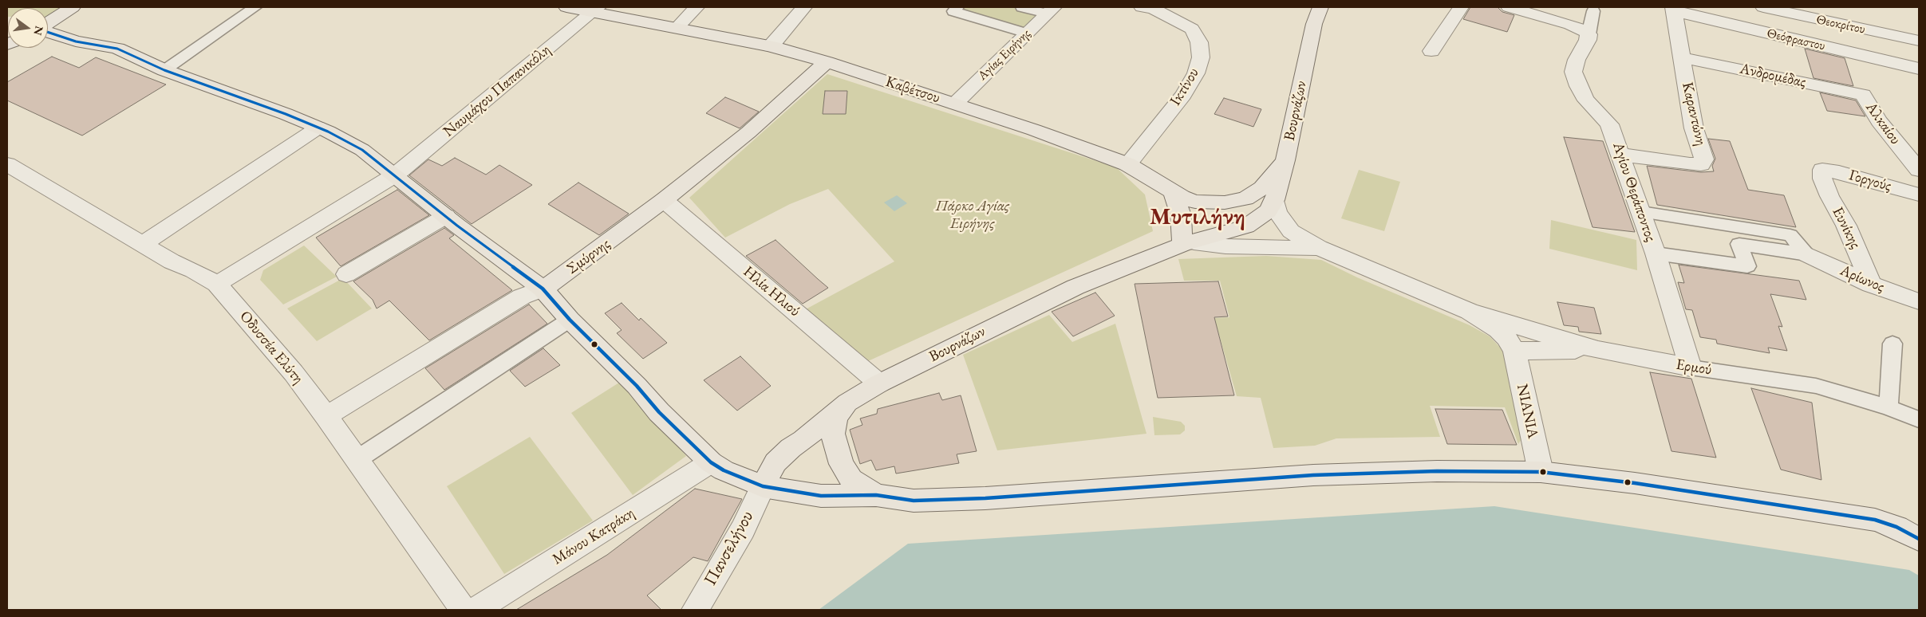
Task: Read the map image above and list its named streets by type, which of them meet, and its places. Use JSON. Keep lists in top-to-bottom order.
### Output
{
  "streets": {
    "main road": ["Καβέτσου", "Βουρνάζων", "Σμύρνης"],
    "street": [
      "Θεοκρίτου",
      "Θεόφραστου",
      "Αγίας Ειρήνης",
      "Ανδρομέδας",
      "Ικτίνου",
      "Ναυμάχου Παπανικόλη",
      "Καραντώνη",
      "Αλκαίου",
      "Γοργούς",
      "Αγίου Θεράποντος",
      "Ευνίκης",
      "Αρίωνος",
      "Ηλία Ηλιού",
      "Οδυσσέα Ελύτη",
      "Ερμού",
      "NIANIA",
      "Μάνου Κατράκη",
      "Πανσελήνου"
    ]
  },
  "crossings": [
    ["Θεόφραστου", "Καραντώνη"],
    ["Αγίας Ειρήνης", "Καβέτσου"],
    ["Ανδρομέδας", "Καραντώνη"],
    ["Ανδρομέδας", "Αλκαίου"],
    ["Ικτίνου", "Καβέτσου"],
    ["Καβέτσου", "Ναυμάχου Παπανικόλη"],
    ["Καβέτσου", "Βουρνάζων"],
    ["Καβέτσου", "Σμύρνης"],
    ["Ναυμάχου Παπανικόλη", "Οδυσσέα Ελύτη"],
    ["Βουρνάζων", "Ηλία Ηλιού"],
    ["Βουρνάζων", "Πανσελήνου"],
    ["Καραντώνη", "Αγίου Θεράποντος"],
    ["Γοργούς", "Ευνίκης"],
    ["Αγίου Θεράποντος", "Ερμού"],
    ["Ευνίκης", "Αρίωνος"],
    ["Σμύρνης", "Ηλία Ηλιού"],
    ["Σμύρνης", "Οδυσσέα Ελύτη"]
  ],
  "districts": ["Μυτιλήνη"],
  "parks": ["Πάρκο Αγίας Ειρήνης"],
  "north": "right"
}
